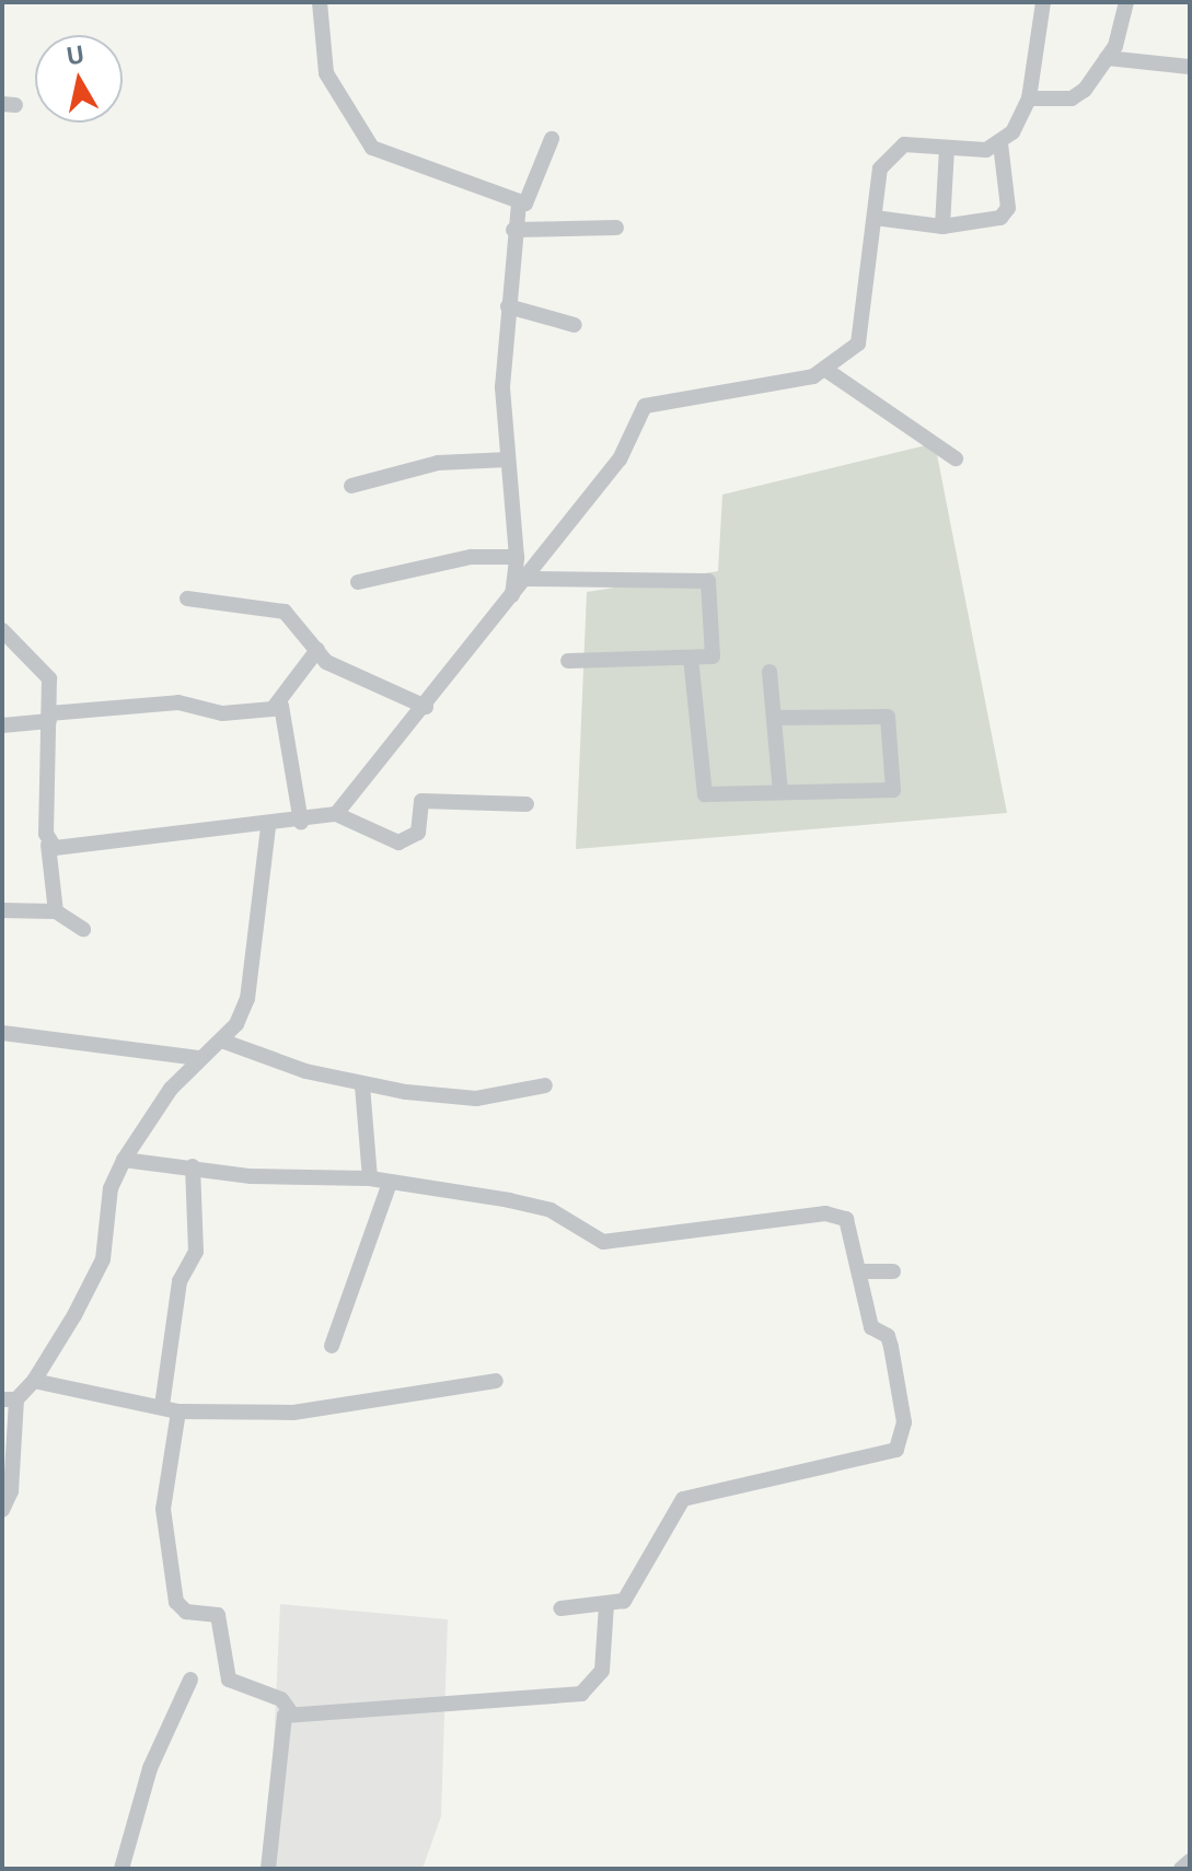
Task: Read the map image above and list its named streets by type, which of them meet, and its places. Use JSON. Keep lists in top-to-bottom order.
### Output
{
  "north": "top"
}
